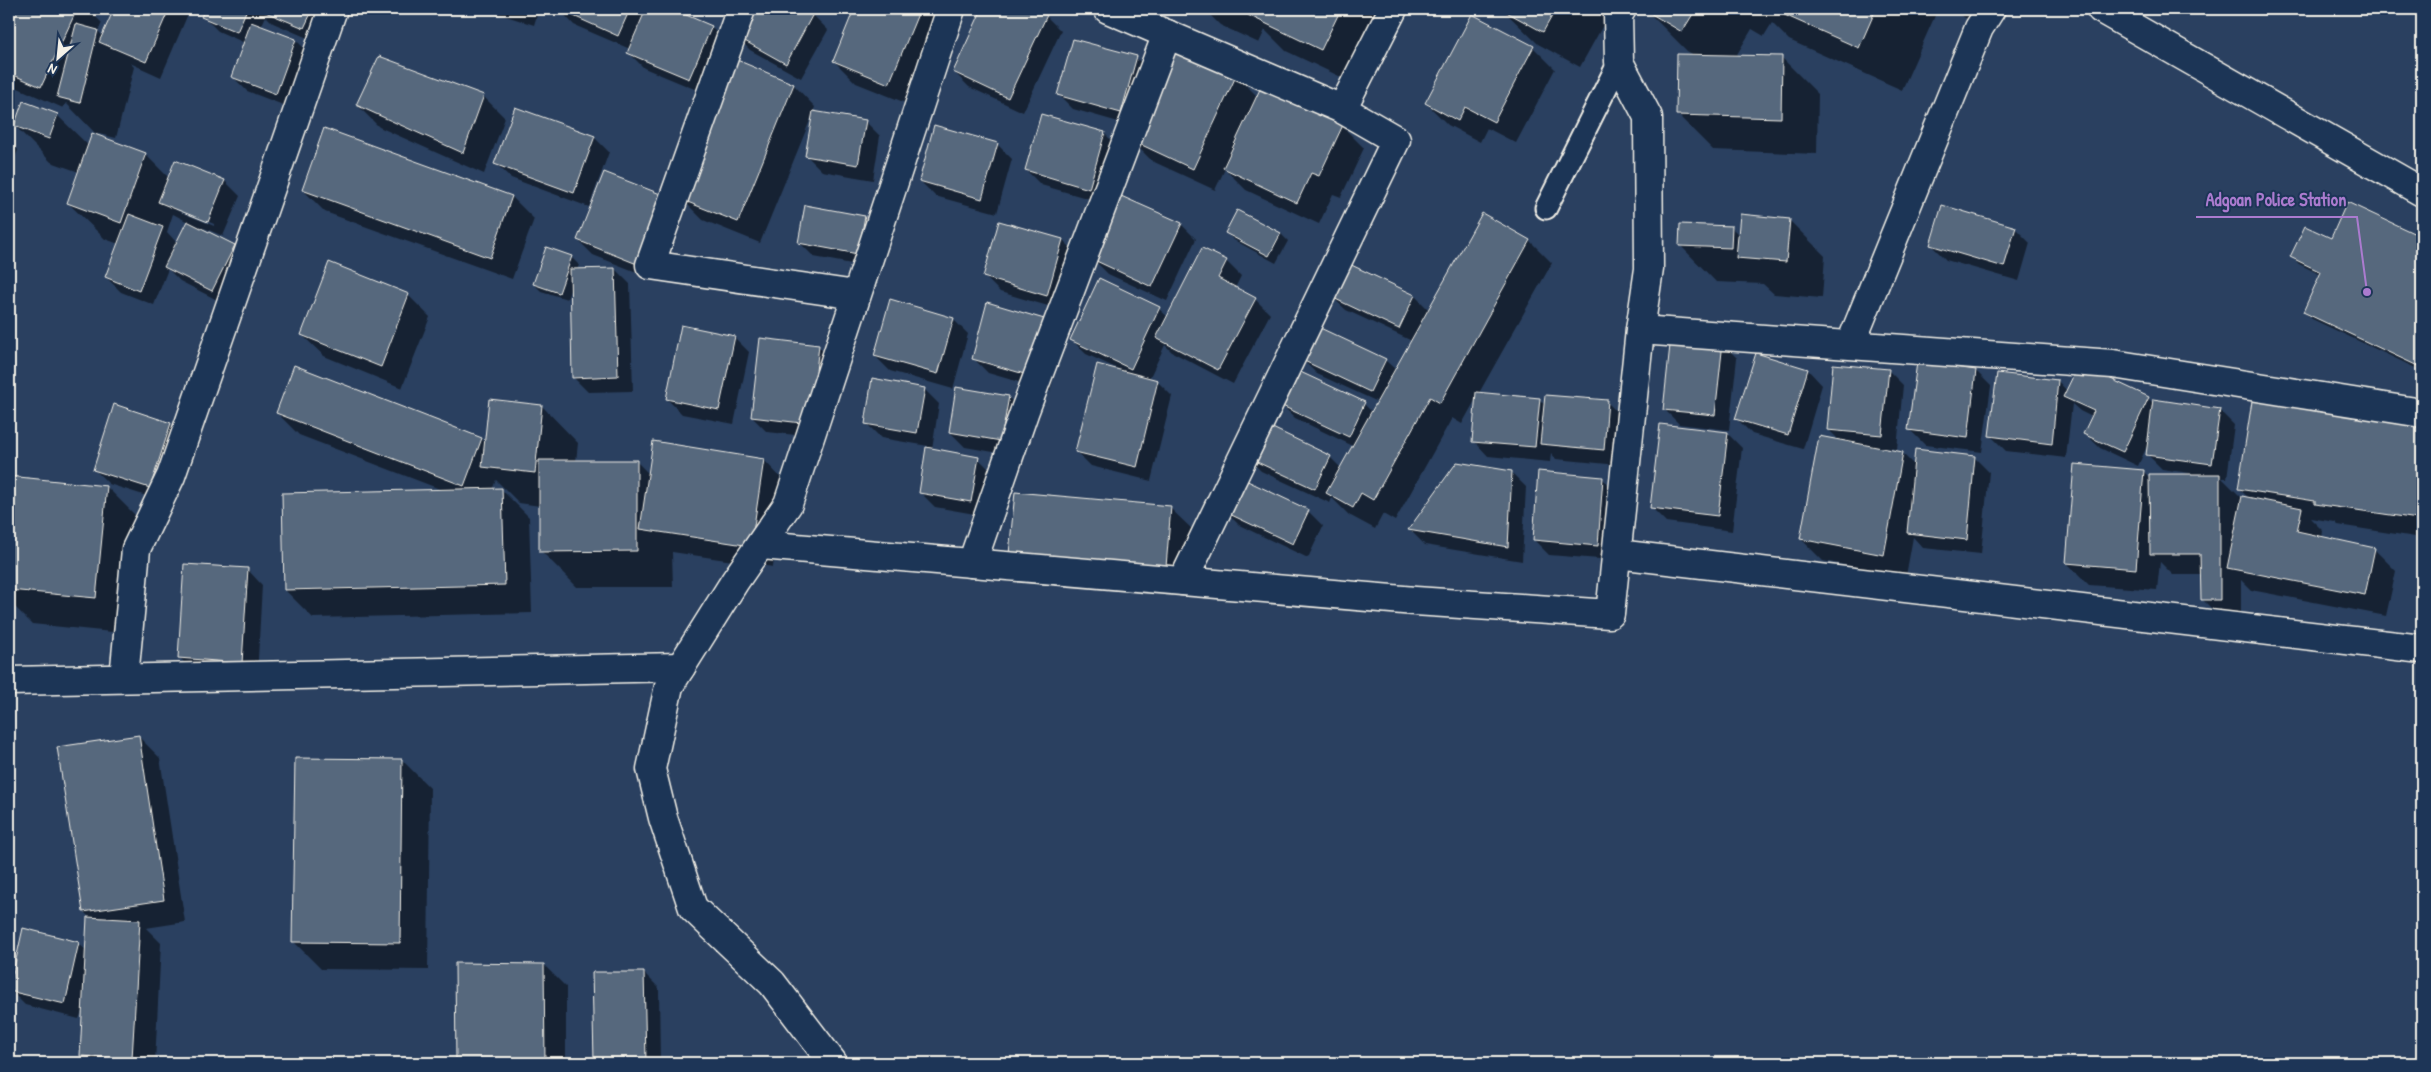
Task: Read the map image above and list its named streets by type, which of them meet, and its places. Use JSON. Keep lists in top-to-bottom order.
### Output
{
  "places": ["Adgoan Police Station"],
  "north": "bottom left"
}
